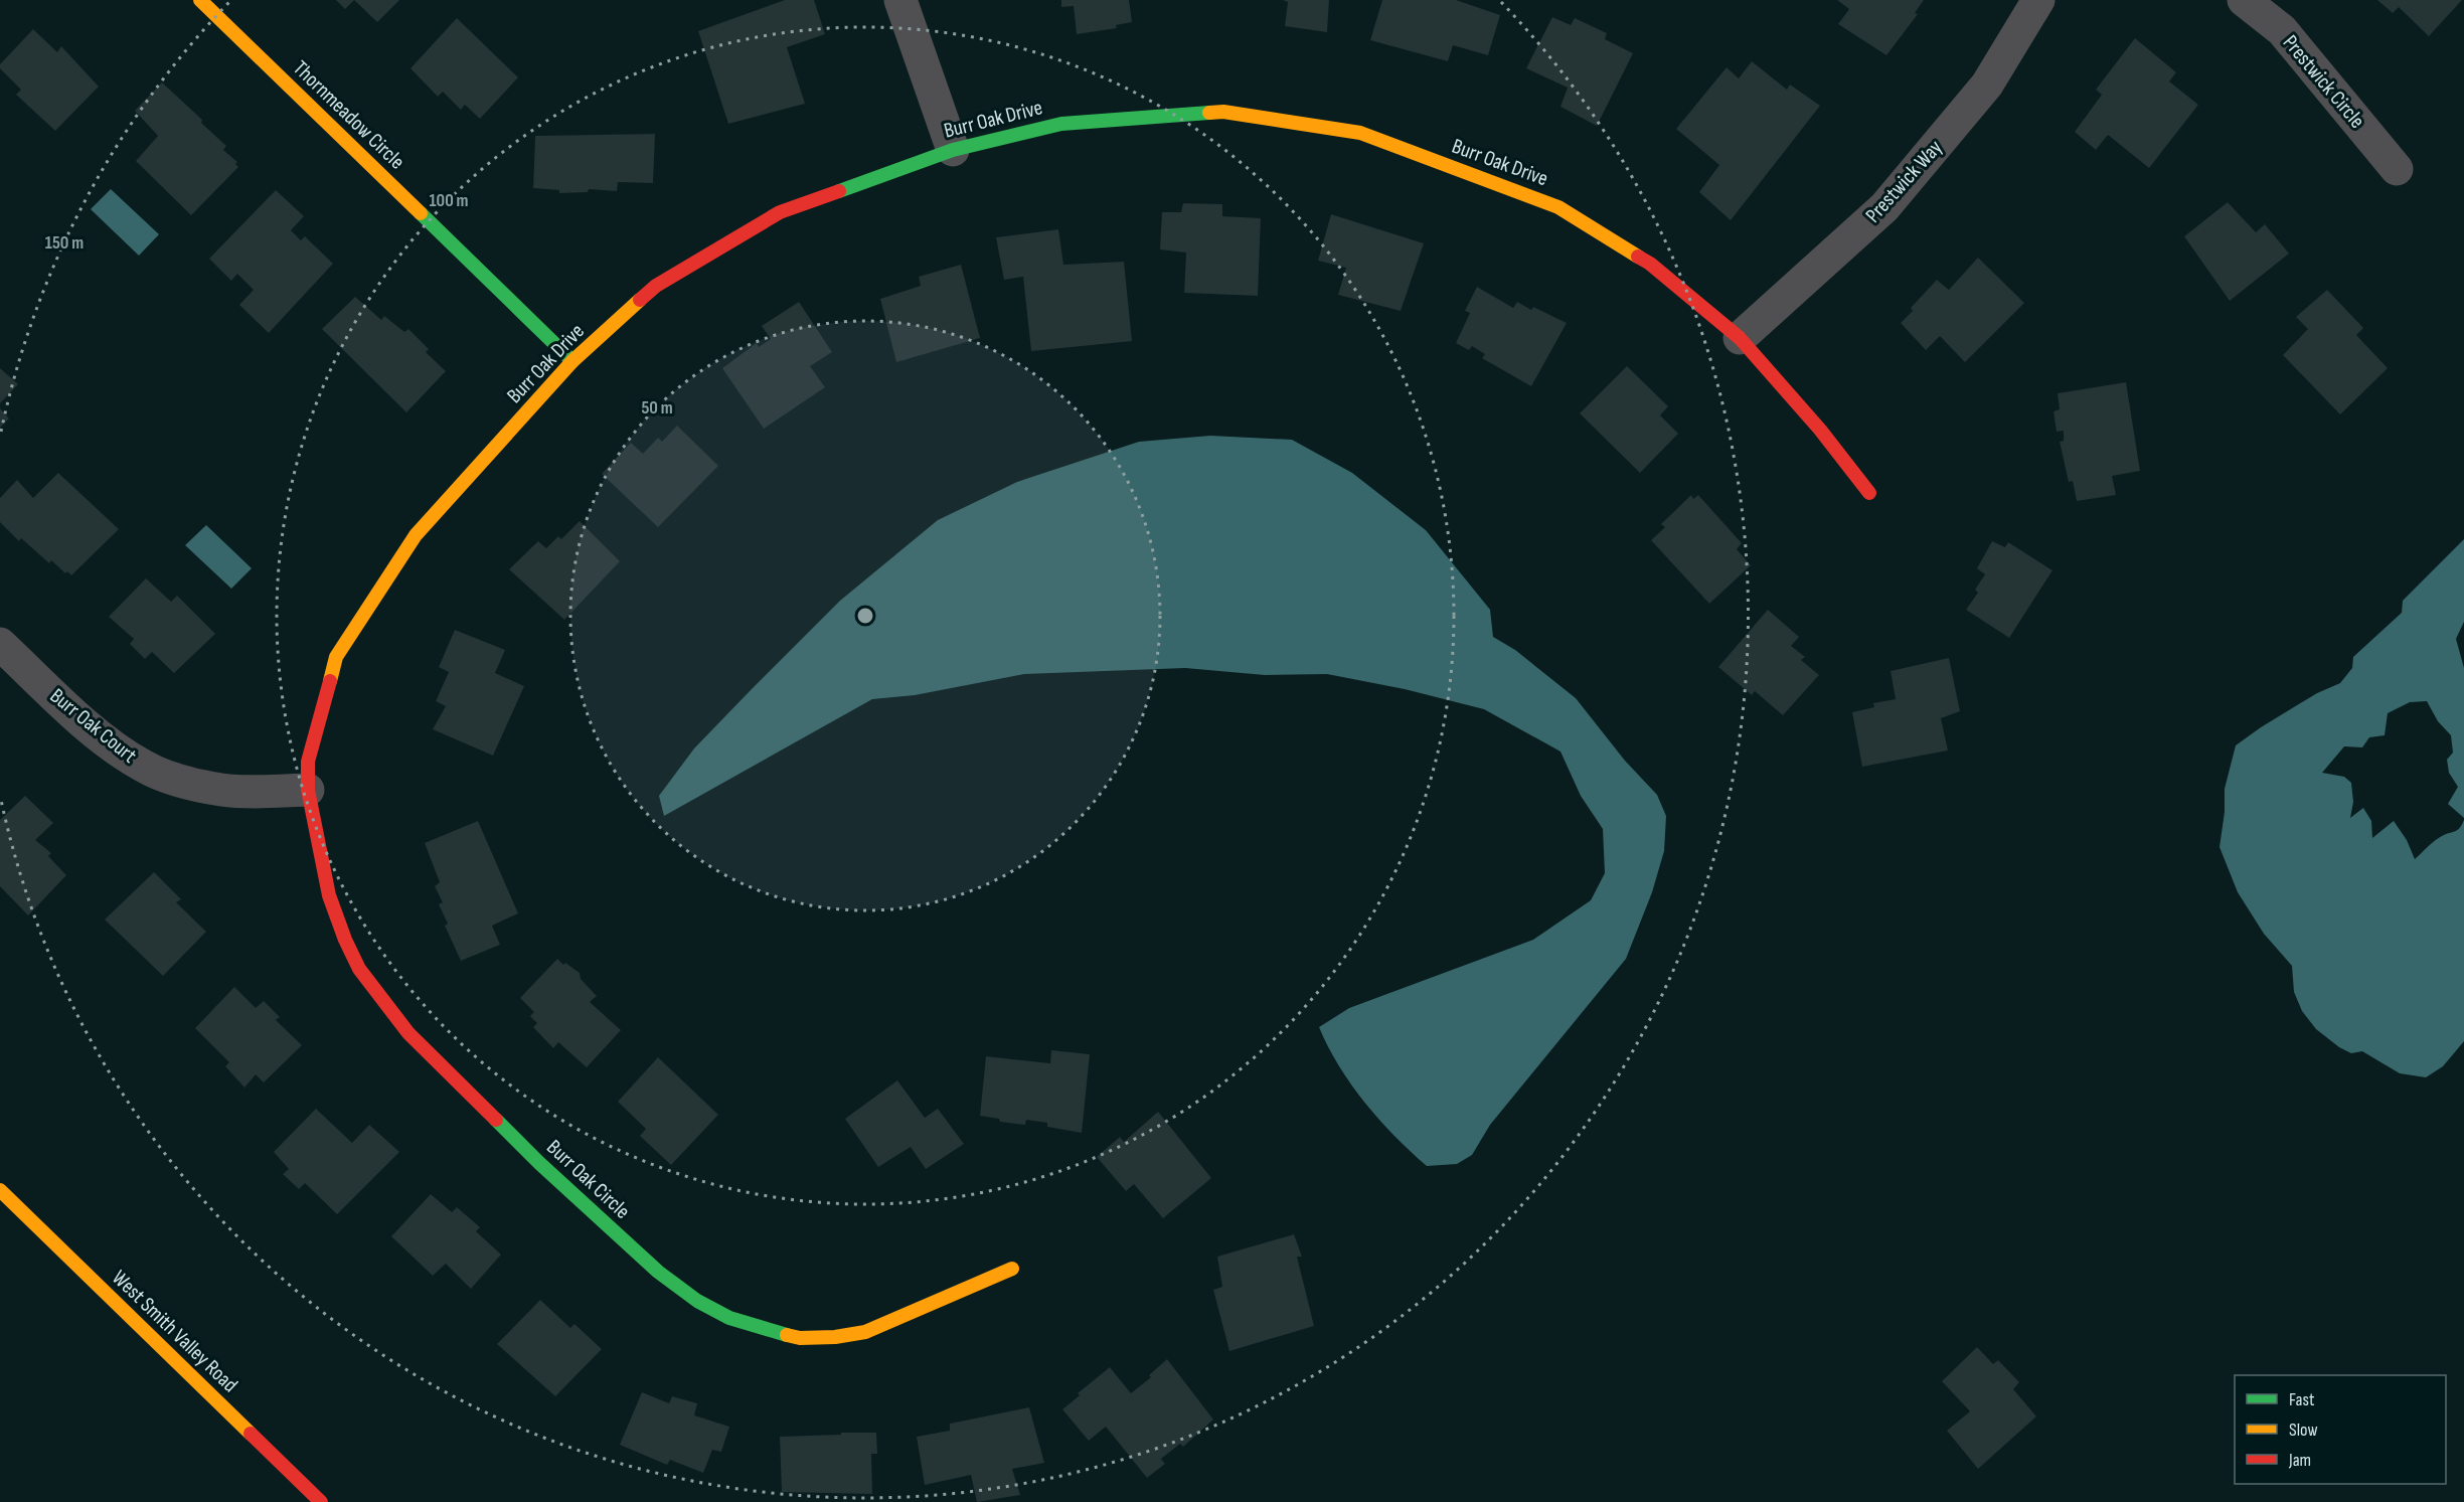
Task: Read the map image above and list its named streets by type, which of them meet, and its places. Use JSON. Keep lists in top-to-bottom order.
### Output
{
  "streets": {
    "street": [
      "Prestwick Circle",
      "Thornmeadow Circle",
      "Burr Oak Drive",
      "Prestwick Way",
      "Burr Oak Court",
      "Burr Oak Circle",
      "West Smith Valley Road"
    ]
  },
  "crossings": [
    ["Thornmeadow Circle", "Burr Oak Drive"],
    ["Burr Oak Drive", "Prestwick Way"],
    ["Burr Oak Drive", "Burr Oak Court"],
    ["Burr Oak Drive", "Burr Oak Circle"],
    ["Burr Oak Court", "Burr Oak Circle"]
  ],
  "legend": ["Fast", "Slow", "Jam"],
  "rings": ["100 m", "150 m", "50 m"]
}
